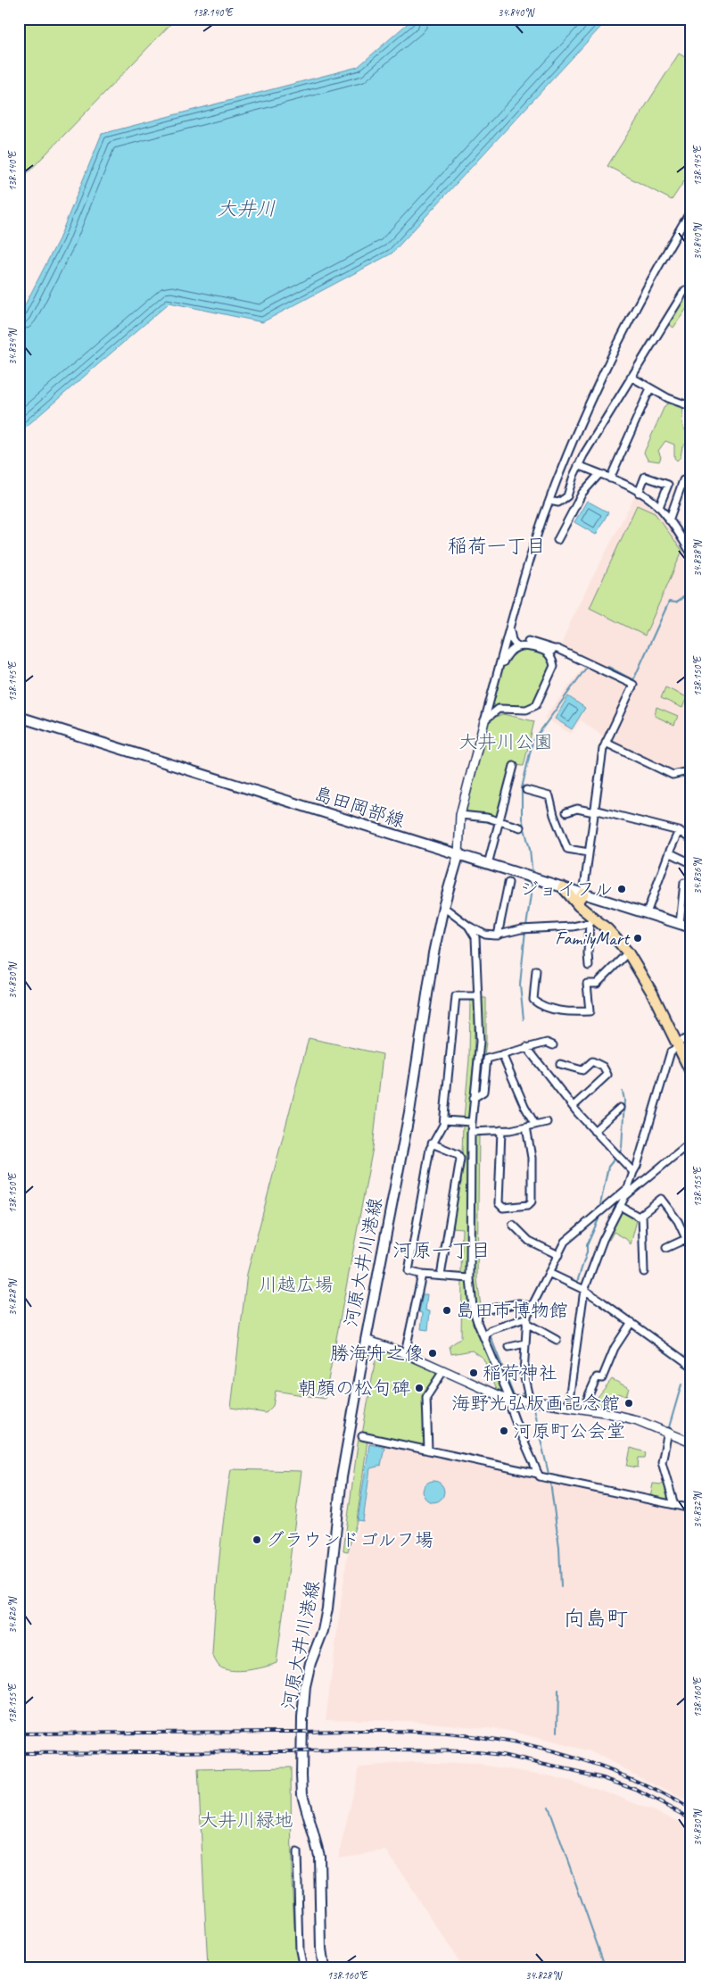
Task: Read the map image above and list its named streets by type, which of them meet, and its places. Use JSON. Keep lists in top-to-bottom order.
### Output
{
  "streets": {
    "main road": ["島田岡部線", "河原大井川港線"]
  },
  "crossings": [
    ["島田岡部線", "河原大井川港線"]
  ],
  "districts": ["稲荷一丁目", "河原一丁目", "向島町"],
  "water": ["大井川"],
  "parks": ["大井川公園", "川越広場", "大井川緑地"],
  "places": [
    "ジョイフル",
    "FamilyMart",
    "島田市博物館",
    "勝海舟之像",
    "稲荷神社",
    "朝顔の松句碑",
    "海野光弘版画記念館",
    "河原町公会堂",
    "グラウンドゴルフ場"
  ],
  "coordinates": [
    "138.140°E",
    "34.840°N",
    "138.145°E",
    "34.834°N",
    "34.838°N",
    "138.150°E",
    "34.836°N",
    "34.830°N",
    "138.155°E",
    "34.828°N",
    "34.832°N",
    "34.826°N",
    "138.160°E"
  ]
}
